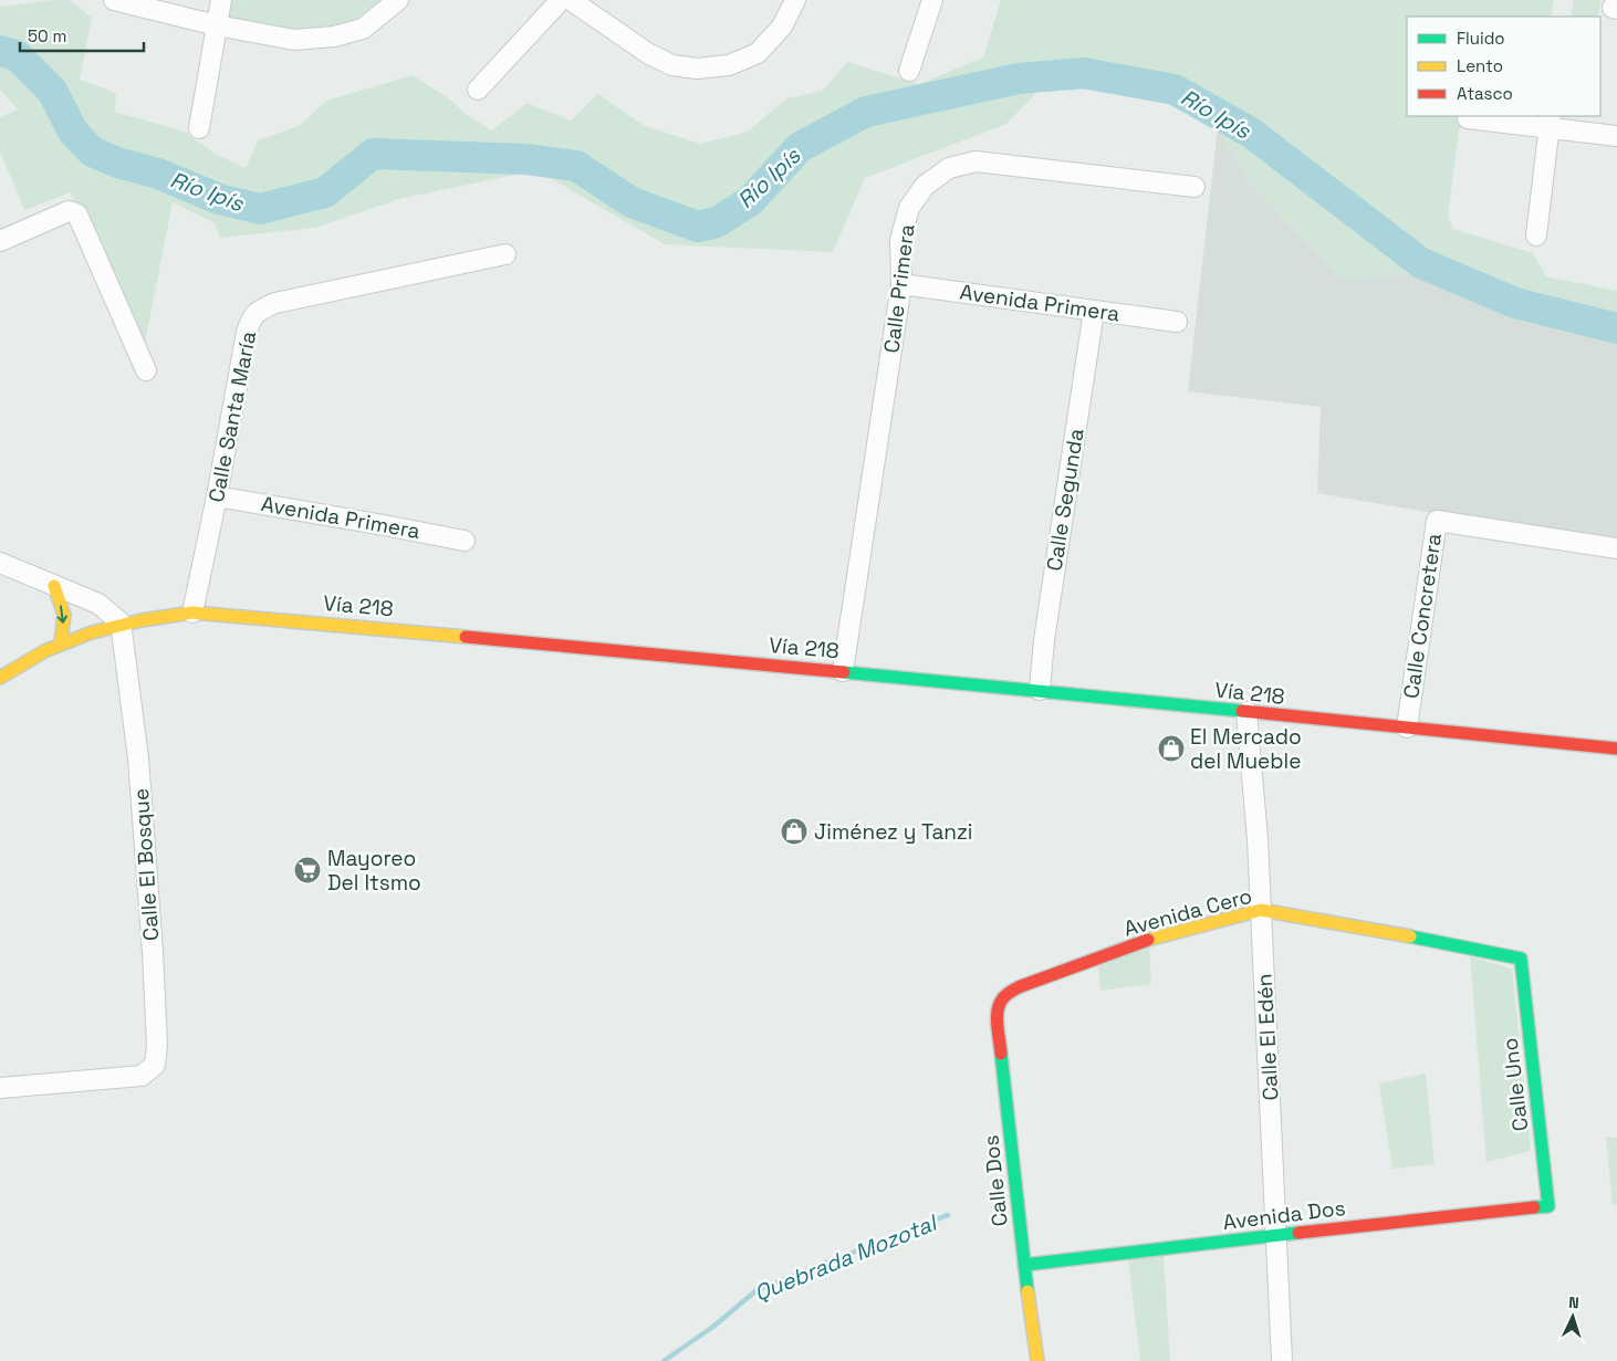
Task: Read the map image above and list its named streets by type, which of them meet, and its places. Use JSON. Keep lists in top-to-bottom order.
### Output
{
  "streets": {
    "main road": [
      "Vía 218",
      "Avenida Cero",
      "Calle Uno",
      "Calle Dos",
      "Avenida Dos"
    ],
    "street": [
      "Calle Primera",
      "Avenida Primera",
      "Calle Santa María",
      "Calle Segunda",
      "Calle Concretera",
      "Calle El Bosque",
      "Calle El Edén"
    ]
  },
  "crossings": [
    ["Calle Primera", "Avenida Primera"],
    ["Calle Primera", "Vía 218"],
    ["Avenida Primera", "Calle Santa María"],
    ["Avenida Primera", "Calle Segunda"],
    ["Calle Santa María", "Vía 218"],
    ["Calle Segunda", "Vía 218"],
    ["Vía 218", "Calle Concretera"],
    ["Vía 218", "Calle El Bosque"],
    ["Vía 218", "Calle El Edén"],
    ["Avenida Cero", "Calle El Edén"],
    ["Avenida Cero", "Calle Uno"],
    ["Avenida Cero", "Calle Dos"],
    ["Calle El Edén", "Avenida Dos"],
    ["Calle Uno", "Avenida Dos"],
    ["Calle Dos", "Avenida Dos"]
  ],
  "water": ["Río Ipís", "Quebrada Mozotal"],
  "places": {
    "shop": ["El Mercado del Mueble", "Jiménez y Tanzi"],
    "supermarket": ["Mayoreo Del Itsmo"]
  },
  "legend": ["Fluido", "Lento", "Atasco"],
  "scale_bar": "50 m",
  "north": "top"
}
